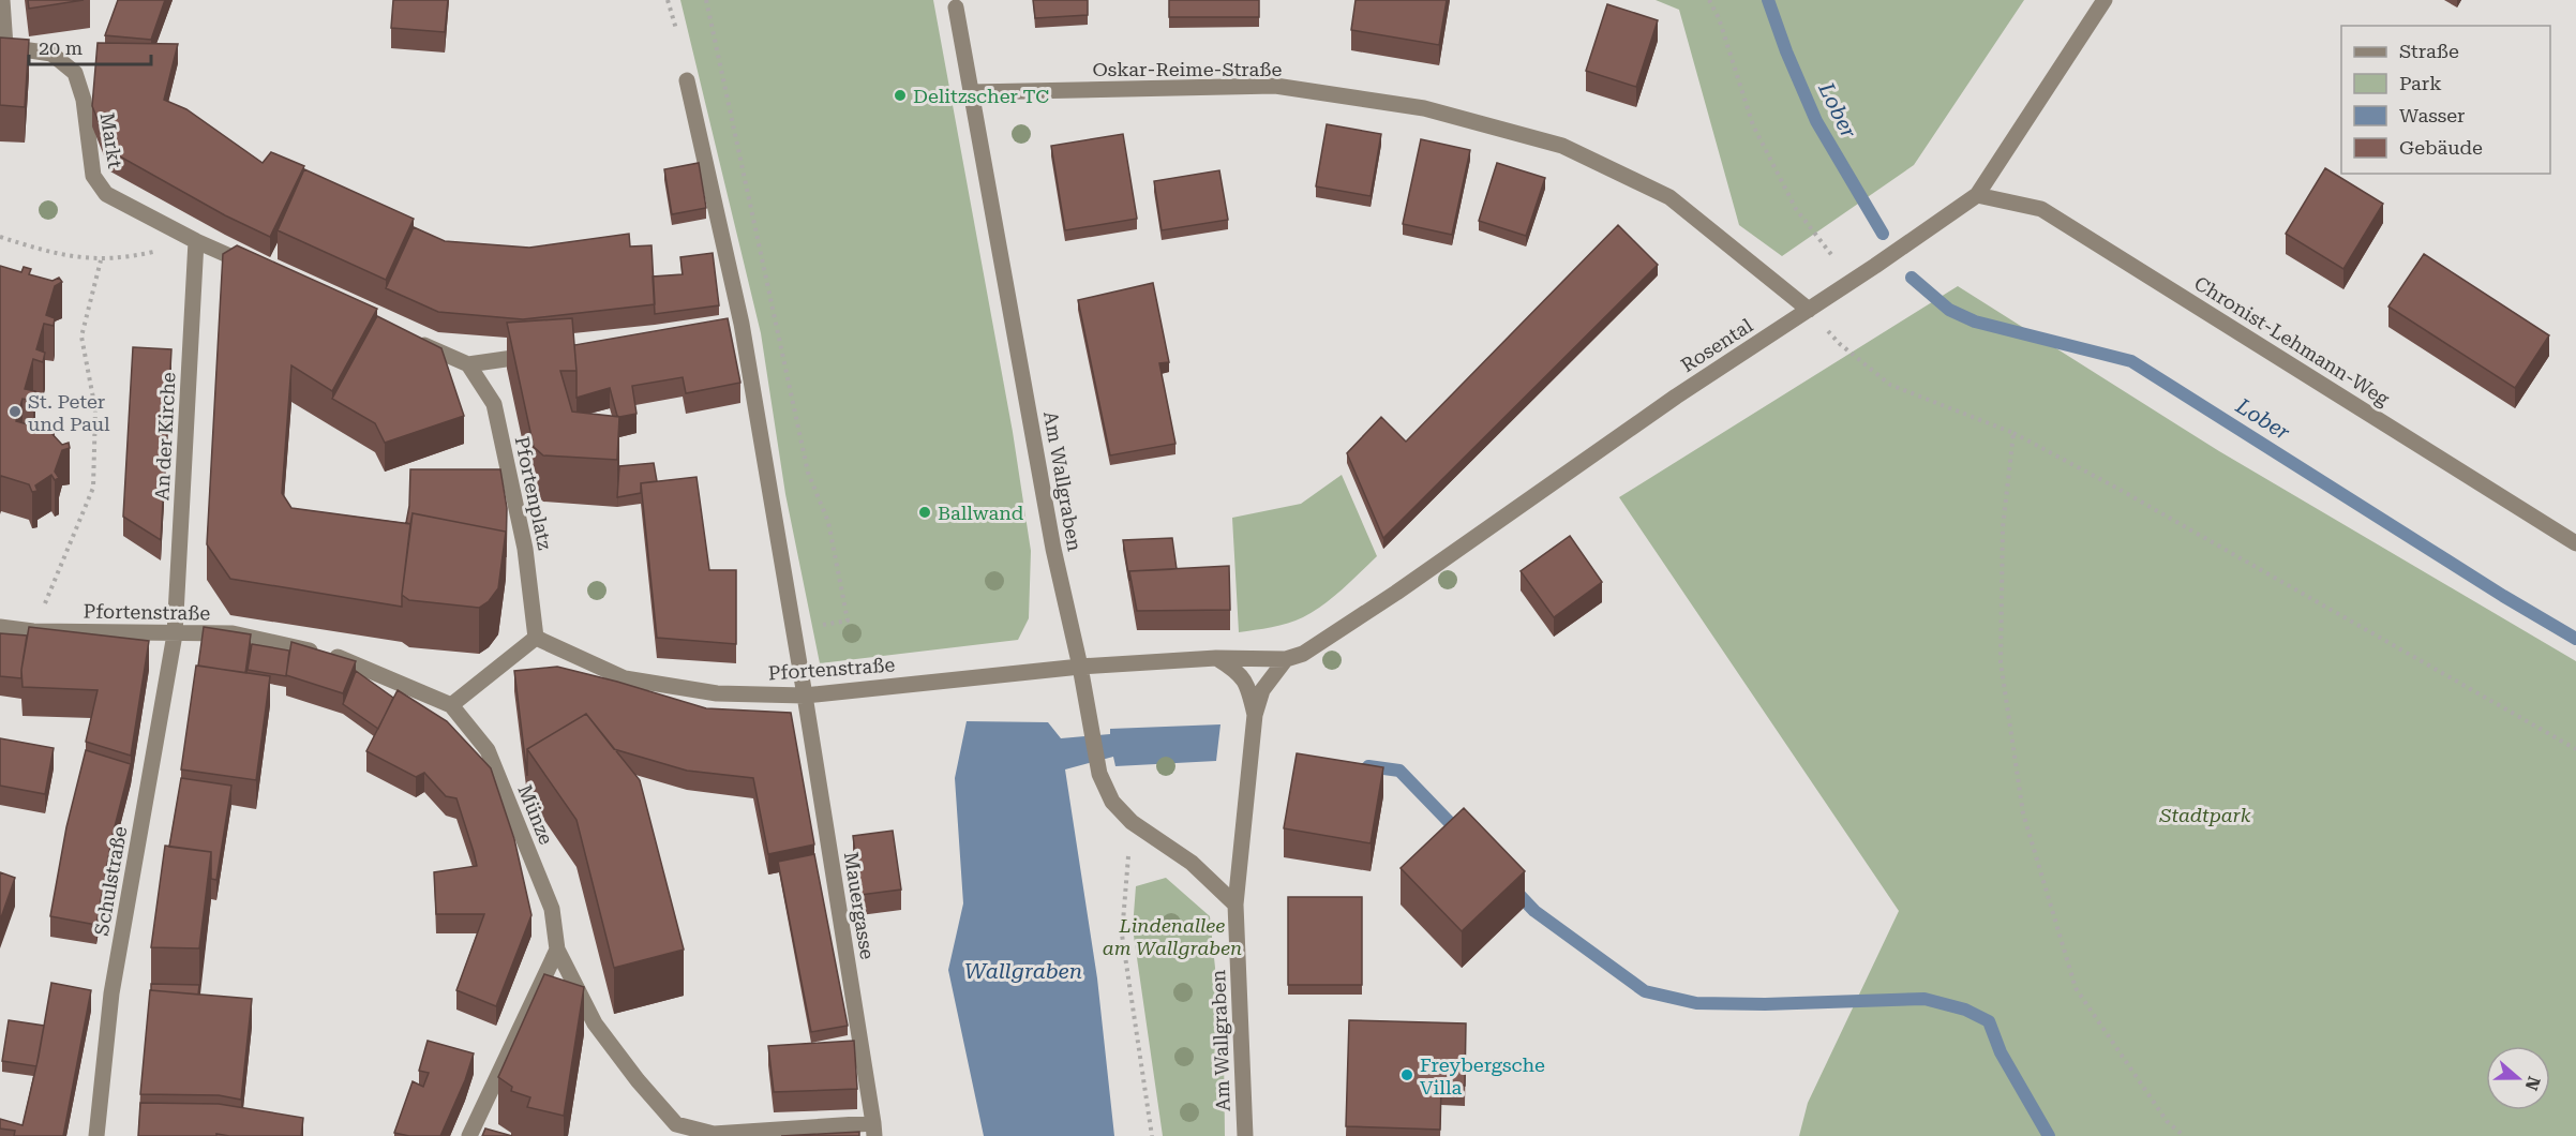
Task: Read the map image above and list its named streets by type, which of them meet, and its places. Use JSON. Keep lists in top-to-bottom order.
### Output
{
  "streets": {
    "street": [
      "Oskar-Reime-Straße",
      "Markt",
      "Chronist-Lehmann-Weg",
      "Rosental",
      "An der Kirche",
      "Am Wallgraben",
      "Pfortenplatz",
      "Pfortenstraße",
      "Münze",
      "Schulstraße",
      "Mauergasse"
    ]
  },
  "crossings": [
    ["Oskar-Reime-Straße", "Rosental"],
    ["Oskar-Reime-Straße", "Am Wallgraben"],
    ["Markt", "An der Kirche"],
    ["Chronist-Lehmann-Weg", "Rosental"],
    ["Rosental", "Am Wallgraben"],
    ["Rosental", "Pfortenstraße"],
    ["An der Kirche", "Pfortenstraße"],
    ["An der Kirche", "Schulstraße"],
    ["Am Wallgraben", "Pfortenstraße"],
    ["Pfortenplatz", "Pfortenstraße"],
    ["Pfortenstraße", "Münze"],
    ["Pfortenstraße", "Schulstraße"],
    ["Pfortenstraße", "Mauergasse"],
    ["Münze", "Mauergasse"]
  ],
  "water": ["Lober", "Wallgraben"],
  "parks": ["Stadtpark", "Lindenallee am Wallgraben"],
  "places": [
    "Delitzscher TC",
    "St. Peter und Paul",
    "Ballwand",
    "Freybergsche Villa"
  ],
  "legend": [
    "Straße",
    "Park",
    "Wasser",
    "Gebäude"
  ],
  "scale_bar": "20 m",
  "north": "right"
}
